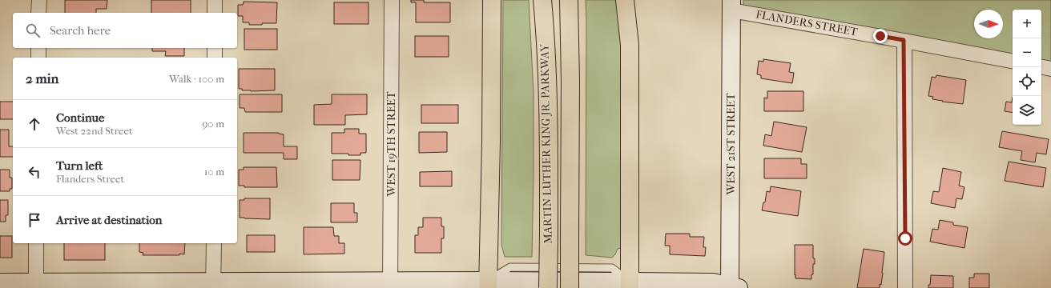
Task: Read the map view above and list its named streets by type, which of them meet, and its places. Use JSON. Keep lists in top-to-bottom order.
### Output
{
  "streets": {
    "highway": ["MARTIN LUTHER KING JR. PARKWAY"],
    "main road": ["WEST 21ST STREET"],
    "street": ["FLANDERS STREET", "WEST 19TH STREET"]
  },
  "crossings": [
    ["FLANDERS STREET", "WEST 21ST STREET"]
  ],
  "north": "right",
  "page": {
    "map_buttons": ["+", "−"],
    "search": "Search here",
    "heading": ["2 min", "Walk · 100 m"],
    "list": [
      ["Continue", "West 22nd Street", "90 m"],
      ["Turn left", "Flanders Street", "10 m"],
      "Arrive at destination"
    ]
  }
}
